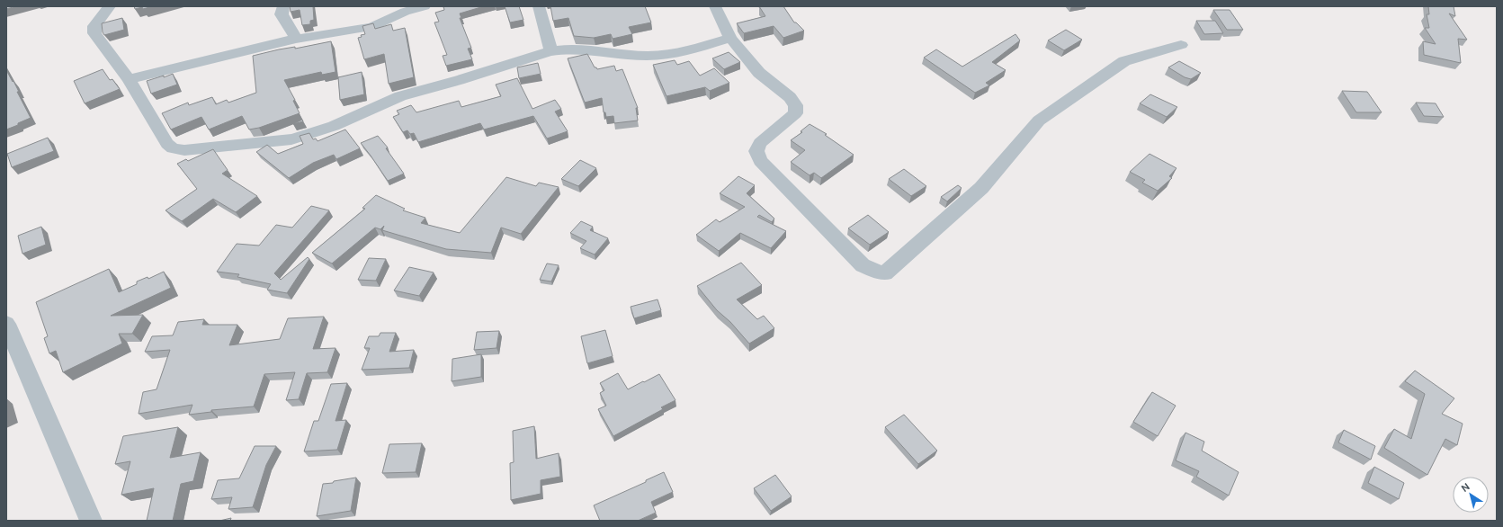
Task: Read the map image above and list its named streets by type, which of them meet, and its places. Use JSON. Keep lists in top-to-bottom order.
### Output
{
  "north": "top left"
}
